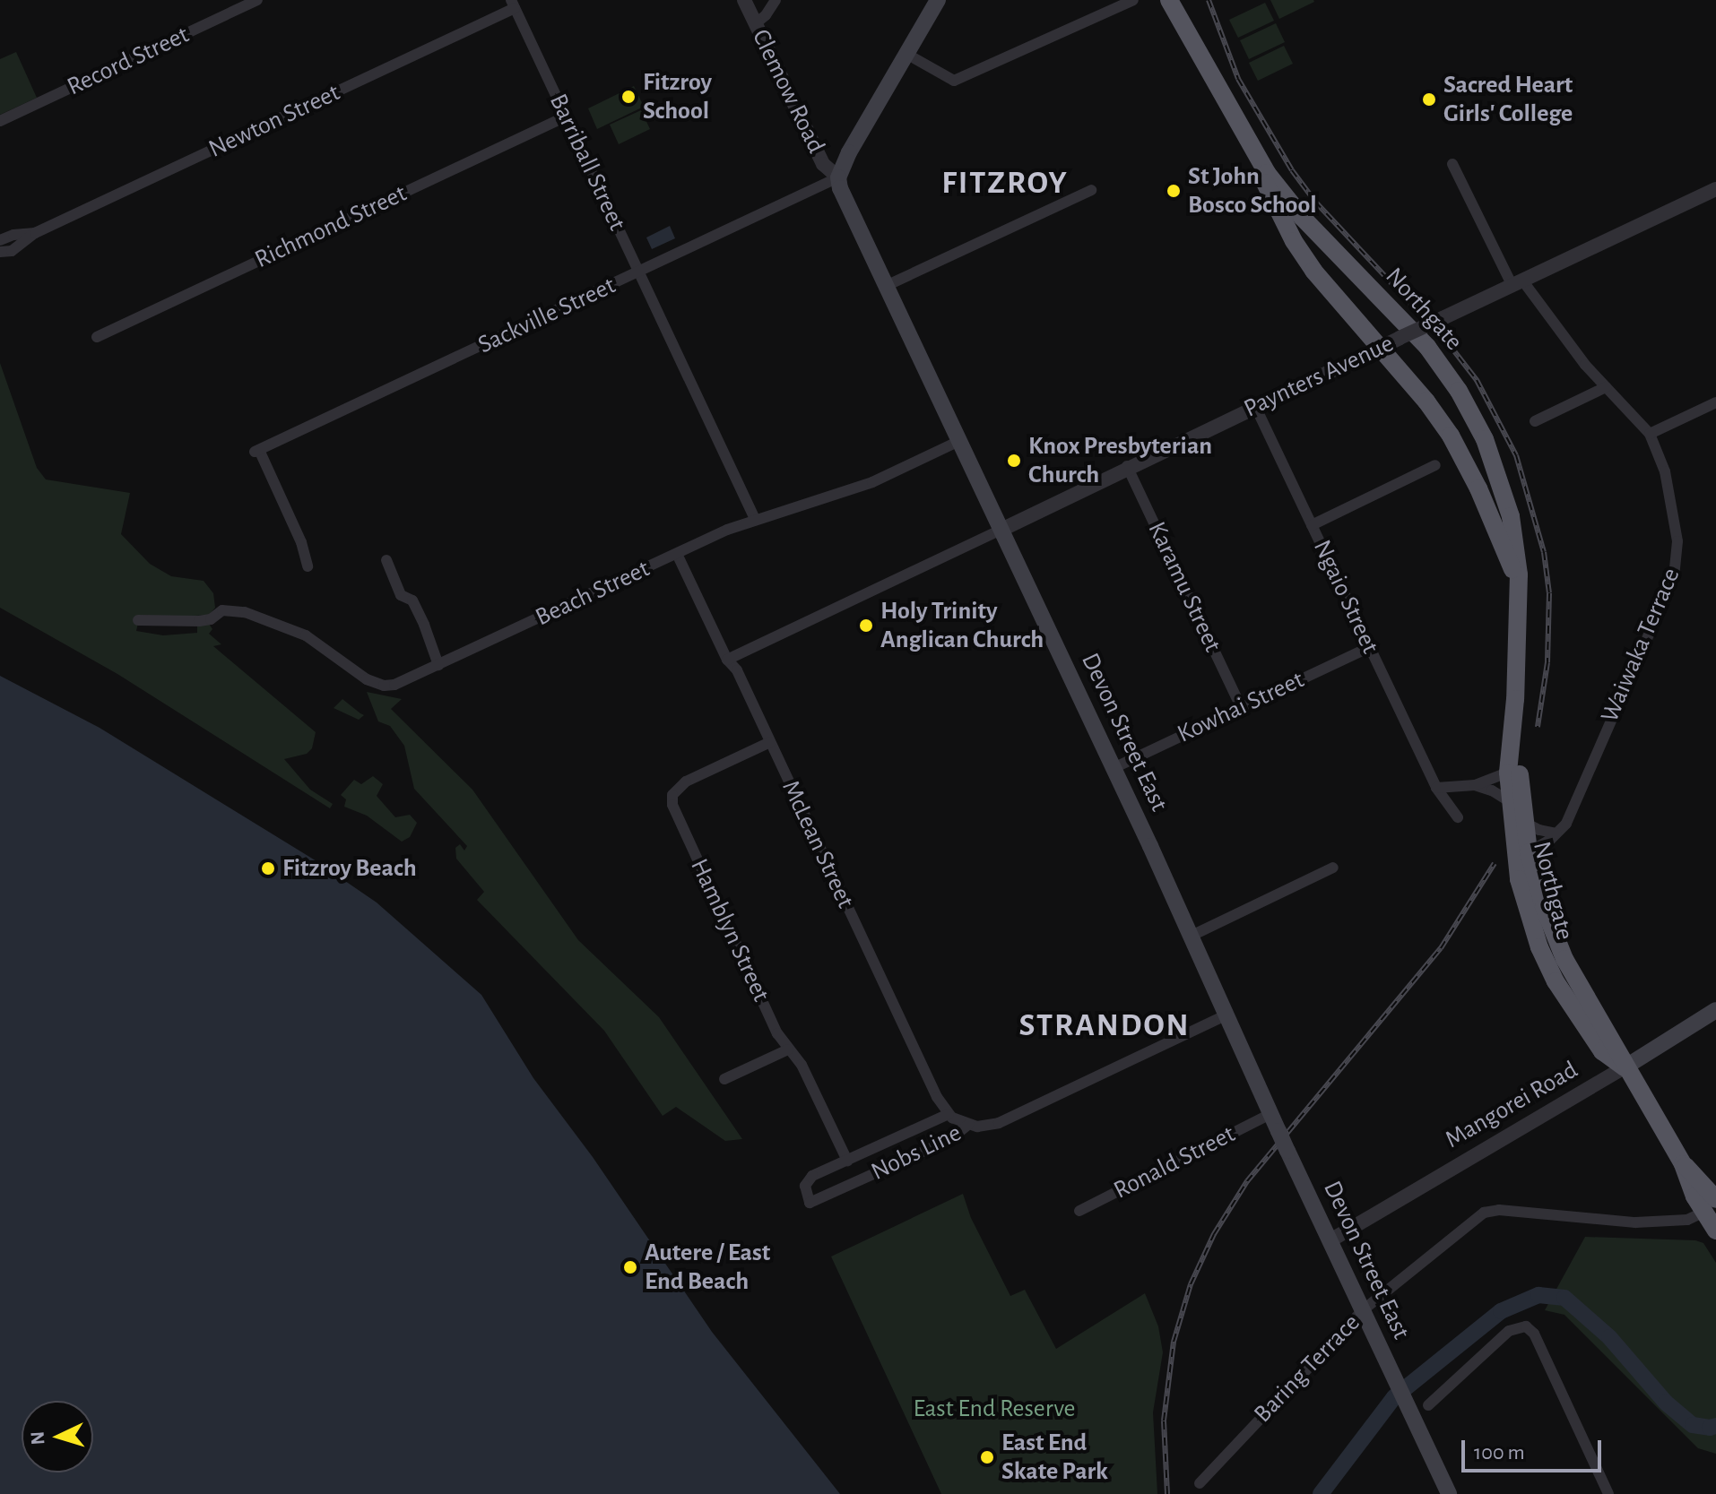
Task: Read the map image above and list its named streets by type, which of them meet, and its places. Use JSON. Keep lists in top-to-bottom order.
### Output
{
  "streets": {
    "highway": ["Northgate"],
    "main road": ["Devon Street East", "Mangorei Road"],
    "street": [
      "Record Street",
      "Clemow Road",
      "Newton Street",
      "Barriball Street",
      "Richmond Street",
      "Sackville Street",
      "Paynters Avenue",
      "Karamu Street",
      "Beach Street",
      "Ngaio Street",
      "Waiwaka Terrace",
      "Kowhai Street",
      "McLean Street",
      "Hamblyn Street",
      "Nobs Line",
      "Ronald Street",
      "Baring Terrace"
    ]
  },
  "crossings": [
    ["Clemow Road", "Sackville Street"],
    ["Clemow Road", "Devon Street East"],
    ["Newton Street", "Barriball Street"],
    ["Barriball Street", "Richmond Street"],
    ["Barriball Street", "Sackville Street"],
    ["Barriball Street", "Beach Street"],
    ["Northgate", "Waiwaka Terrace"],
    ["Northgate", "Mangorei Road"],
    ["Northgate", "Baring Terrace"],
    ["Sackville Street", "Devon Street East"],
    ["Paynters Avenue", "Karamu Street"],
    ["Paynters Avenue", "Ngaio Street"],
    ["Paynters Avenue", "Waiwaka Terrace"],
    ["Paynters Avenue", "Devon Street East"],
    ["Karamu Street", "Kowhai Street"],
    ["Beach Street", "Devon Street East"],
    ["Beach Street", "McLean Street"],
    ["Ngaio Street", "Kowhai Street"],
    ["Kowhai Street", "Devon Street East"],
    ["Devon Street East", "Mangorei Road"],
    ["Devon Street East", "Nobs Line"],
    ["Devon Street East", "Ronald Street"],
    ["Devon Street East", "Baring Terrace"],
    ["McLean Street", "Hamblyn Street"],
    ["McLean Street", "Nobs Line"],
    ["Hamblyn Street", "Nobs Line"]
  ],
  "districts": ["FITZROY", "STRANDON"],
  "parks": ["East End Reserve"],
  "places": [
    "Fitzroy School",
    "Sacred Heart Girls' College",
    "St John Bosco School",
    "Knox Presbyterian Church",
    "Holy Trinity Anglican Church",
    "Fitzroy Beach",
    "Autere / East End Beach",
    "East End Skate Park"
  ],
  "scale_bar": "100 m",
  "north": "left"
}
